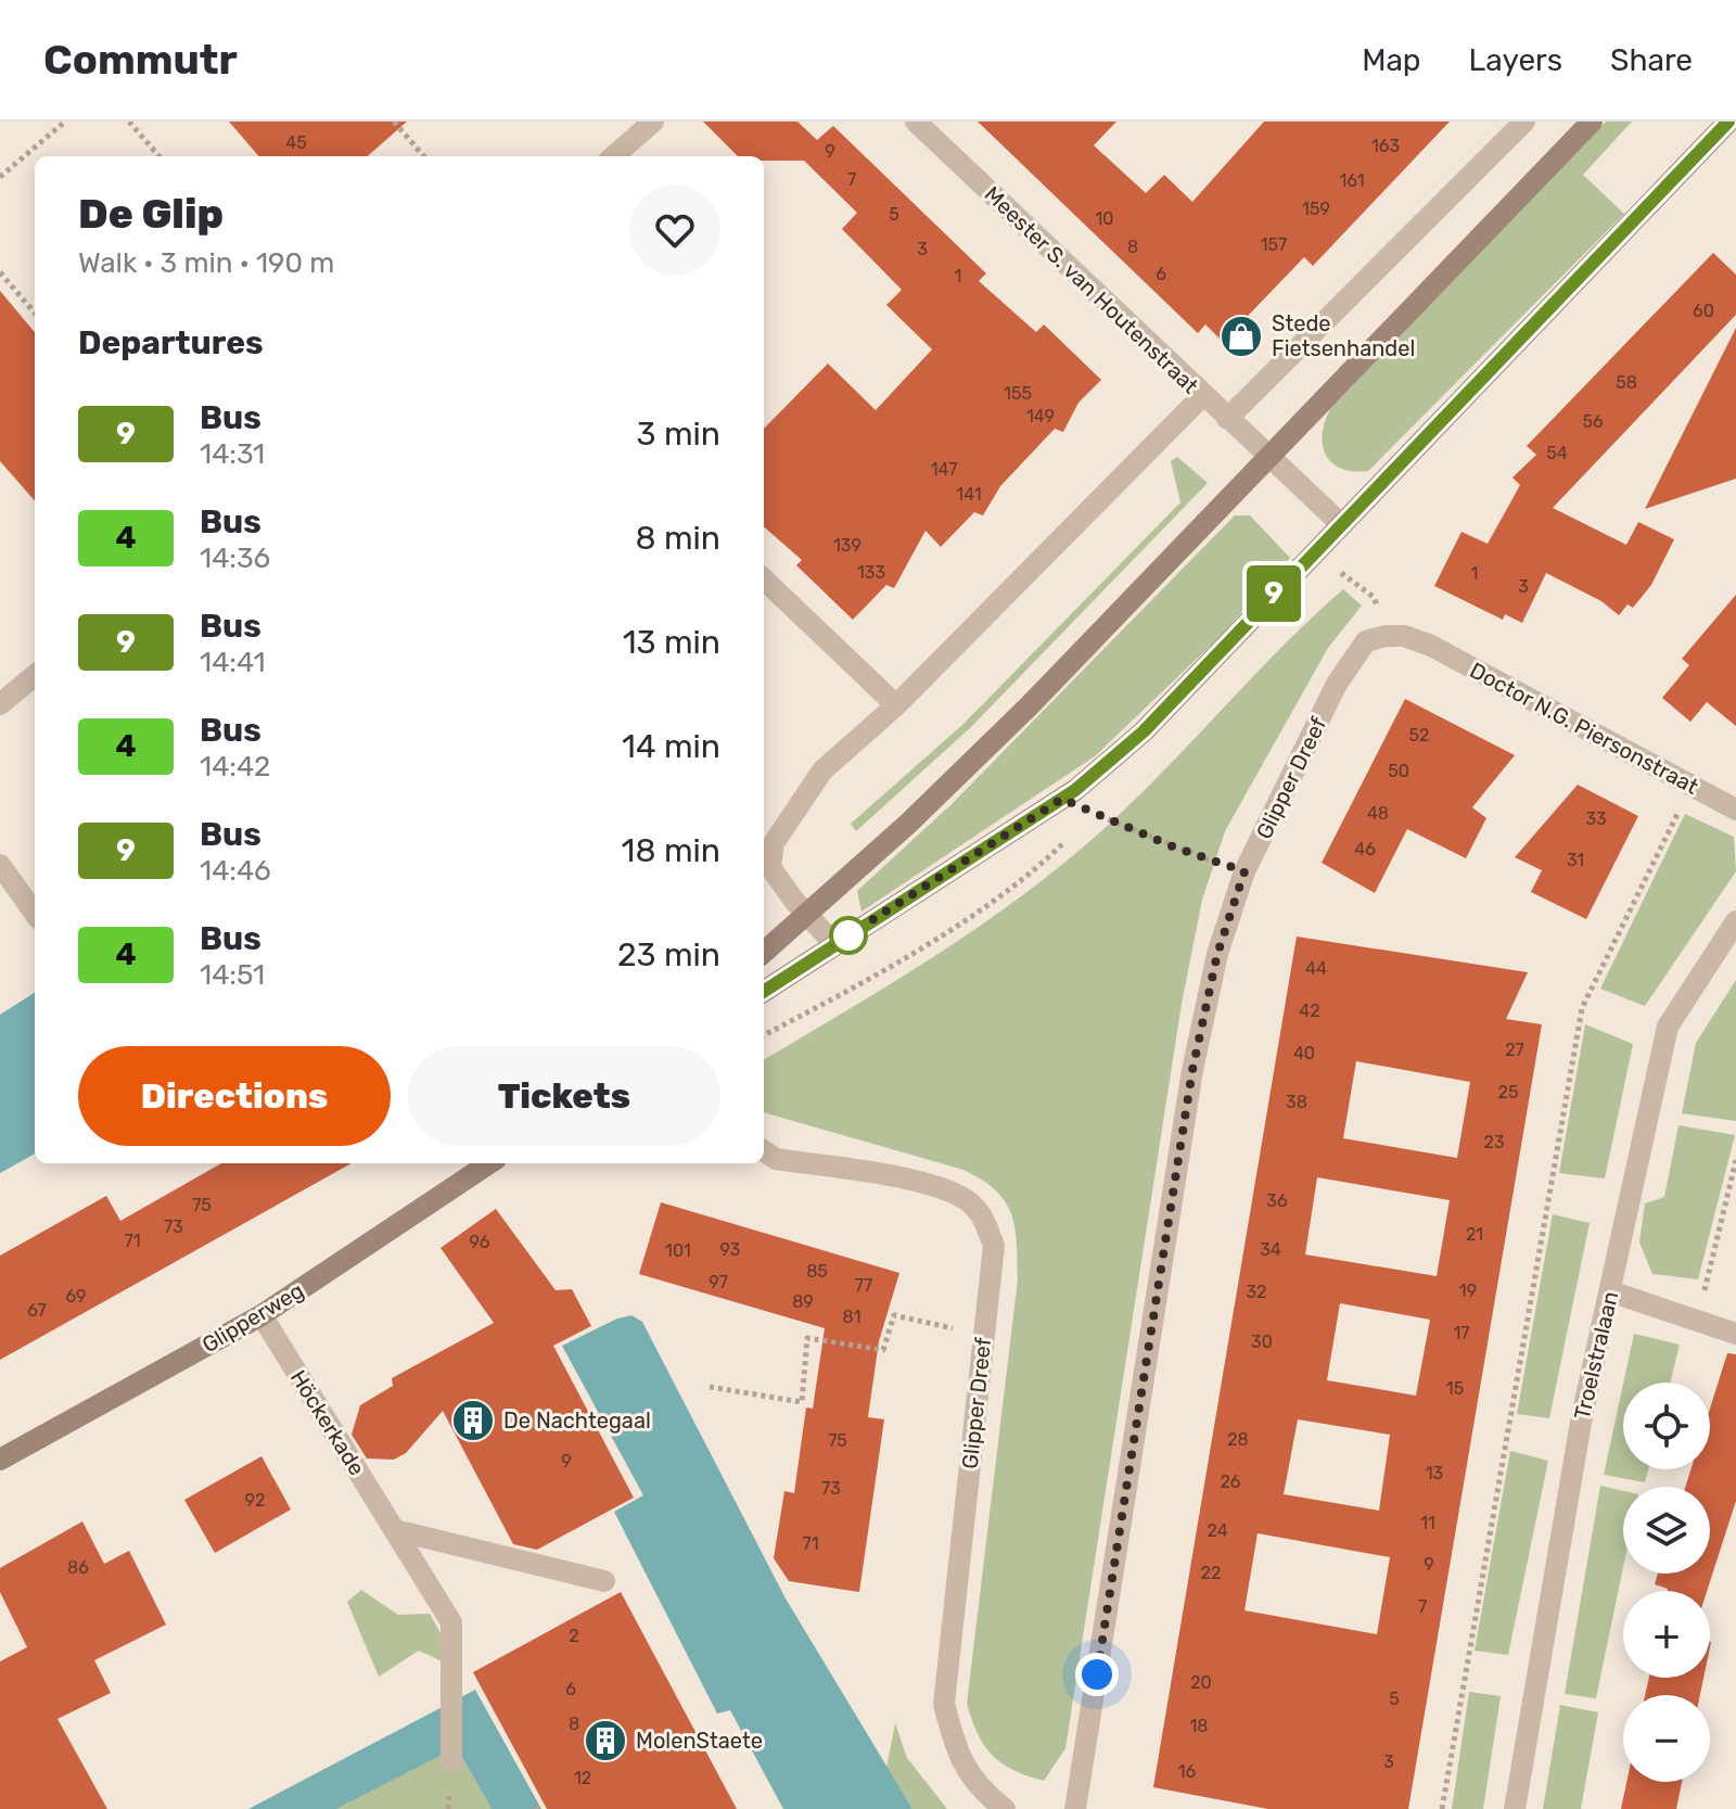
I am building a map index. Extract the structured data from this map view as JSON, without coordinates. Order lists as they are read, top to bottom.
{
  "streets": {
    "street": [
      "Meester S. van Houtenstraat",
      "Doctor N.G. Piersonstraat",
      "Glipper Dreef",
      "Glipperweg",
      "Troelstralaan",
      "Höckerkade"
    ]
  },
  "crossings": [
    ["Doctor N.G. Piersonstraat", "Glipper Dreef"],
    ["Glipperweg", "Höckerkade"]
  ],
  "places": {
    "shop": ["Stede Fietsenhandel"],
    "building": ["De Nachtegaal", "MolenStaete"]
  },
  "lines": ["bus line 9"],
  "house_numbers": [
    "45",
    "163",
    "9",
    "7",
    "161",
    "159",
    "5",
    "10",
    "157",
    "8",
    "3",
    "6",
    "1",
    "60",
    "58",
    "155",
    "149",
    "56",
    "54",
    "147",
    "141",
    "139",
    "133",
    "1",
    "3",
    "52",
    "50",
    "48",
    "33",
    "46",
    "31",
    "44",
    "42",
    "27",
    "40",
    "25",
    "38",
    "23",
    "36",
    "75",
    "73",
    "21",
    "71",
    "96",
    "93",
    "34",
    "101",
    "85",
    "97",
    "77",
    "19",
    "32",
    "69",
    "89",
    "67",
    "81",
    "17",
    "30",
    "15",
    "28",
    "75",
    "9",
    "13",
    "26",
    "73",
    "92",
    "11",
    "24",
    "71",
    "9",
    "86",
    "22",
    "7",
    "2",
    "20",
    "6",
    "5",
    "8",
    "18",
    "3",
    "16",
    "12"
  ],
  "page": {
    "header": "Commutr",
    "nav": ["Map", "Layers", "Share"],
    "on_map": "9",
    "heading": [
      ["De Glip", "Walk · 3 min · 190 m"],
      "Departures"
    ],
    "list": [
      {
        "mark": "9",
        "name": "Bus",
        "note": "14:31",
        "value": "3 min"
      },
      {
        "mark": "4",
        "name": "Bus",
        "note": "14:36",
        "value": "8 min"
      },
      {
        "mark": "9",
        "name": "Bus",
        "note": "14:41",
        "value": "13 min"
      },
      {
        "mark": "4",
        "name": "Bus",
        "note": "14:42",
        "value": "14 min"
      },
      {
        "mark": "9",
        "name": "Bus",
        "note": "14:46",
        "value": "18 min"
      },
      {
        "mark": "4",
        "name": "Bus",
        "note": "14:51",
        "value": "23 min"
      }
    ],
    "buttons": ["Directions", "Tickets"],
    "map_buttons": ["+", "−"]
  }
}
